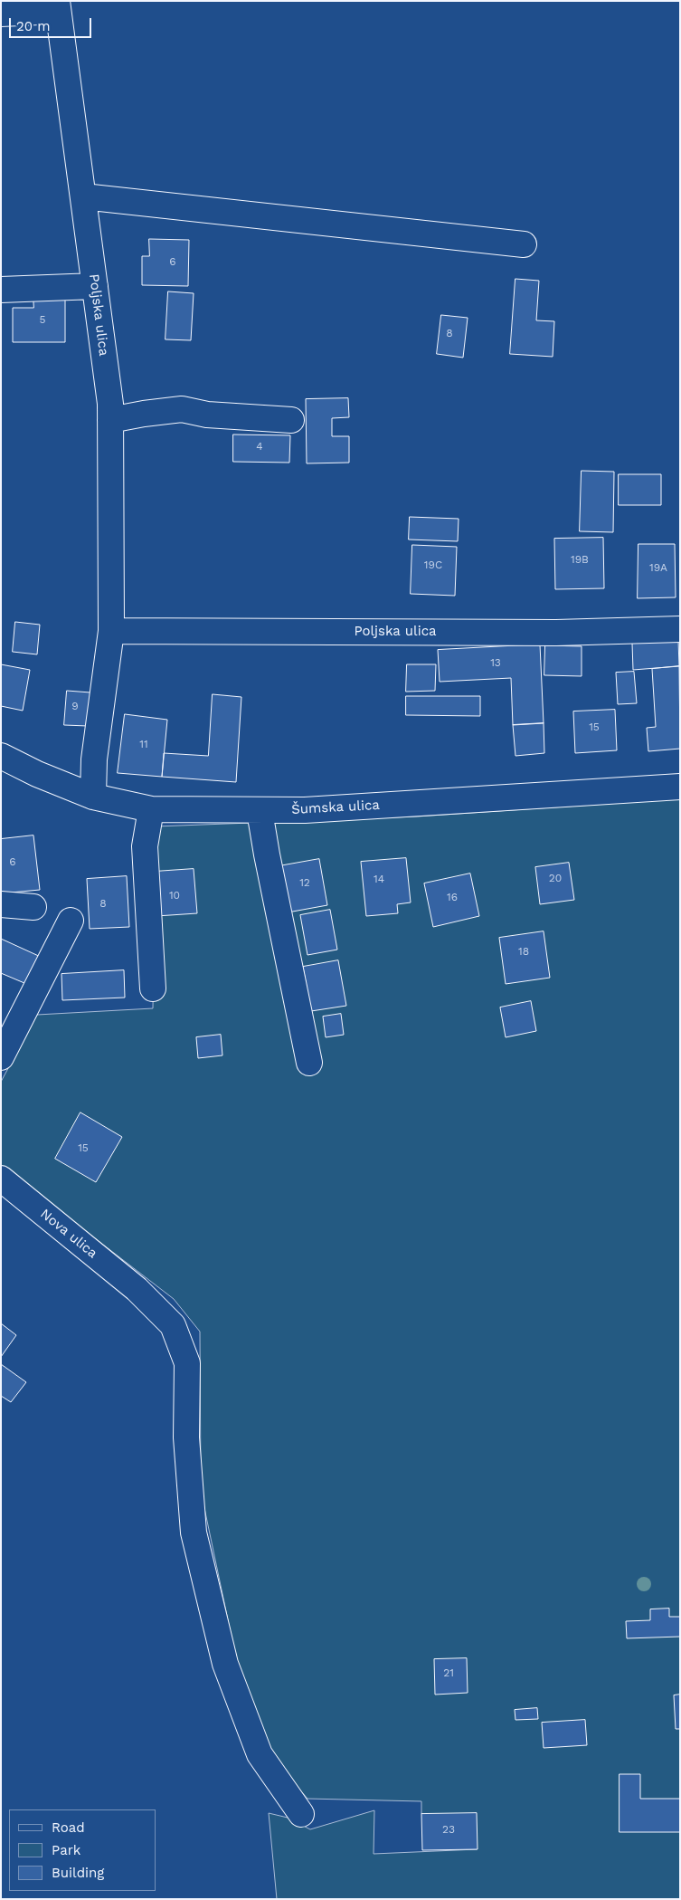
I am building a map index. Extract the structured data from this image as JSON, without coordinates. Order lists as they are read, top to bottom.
{
  "streets": {
    "street": ["Poljska ulica", "Šumska ulica", "Nova ulica"]
  },
  "crossings": [
    ["Poljska ulica", "Šumska ulica"]
  ],
  "house_numbers": [
    "6",
    "5",
    "8",
    "4",
    "19B",
    "19C",
    "19A",
    "13",
    "9",
    "15",
    "11",
    "6",
    "20",
    "14",
    "12",
    "10",
    "16",
    "8",
    "18",
    "15",
    "21",
    "23"
  ],
  "legend": ["Road", "Park", "Building"],
  "scale_bar": "20 m"
}
